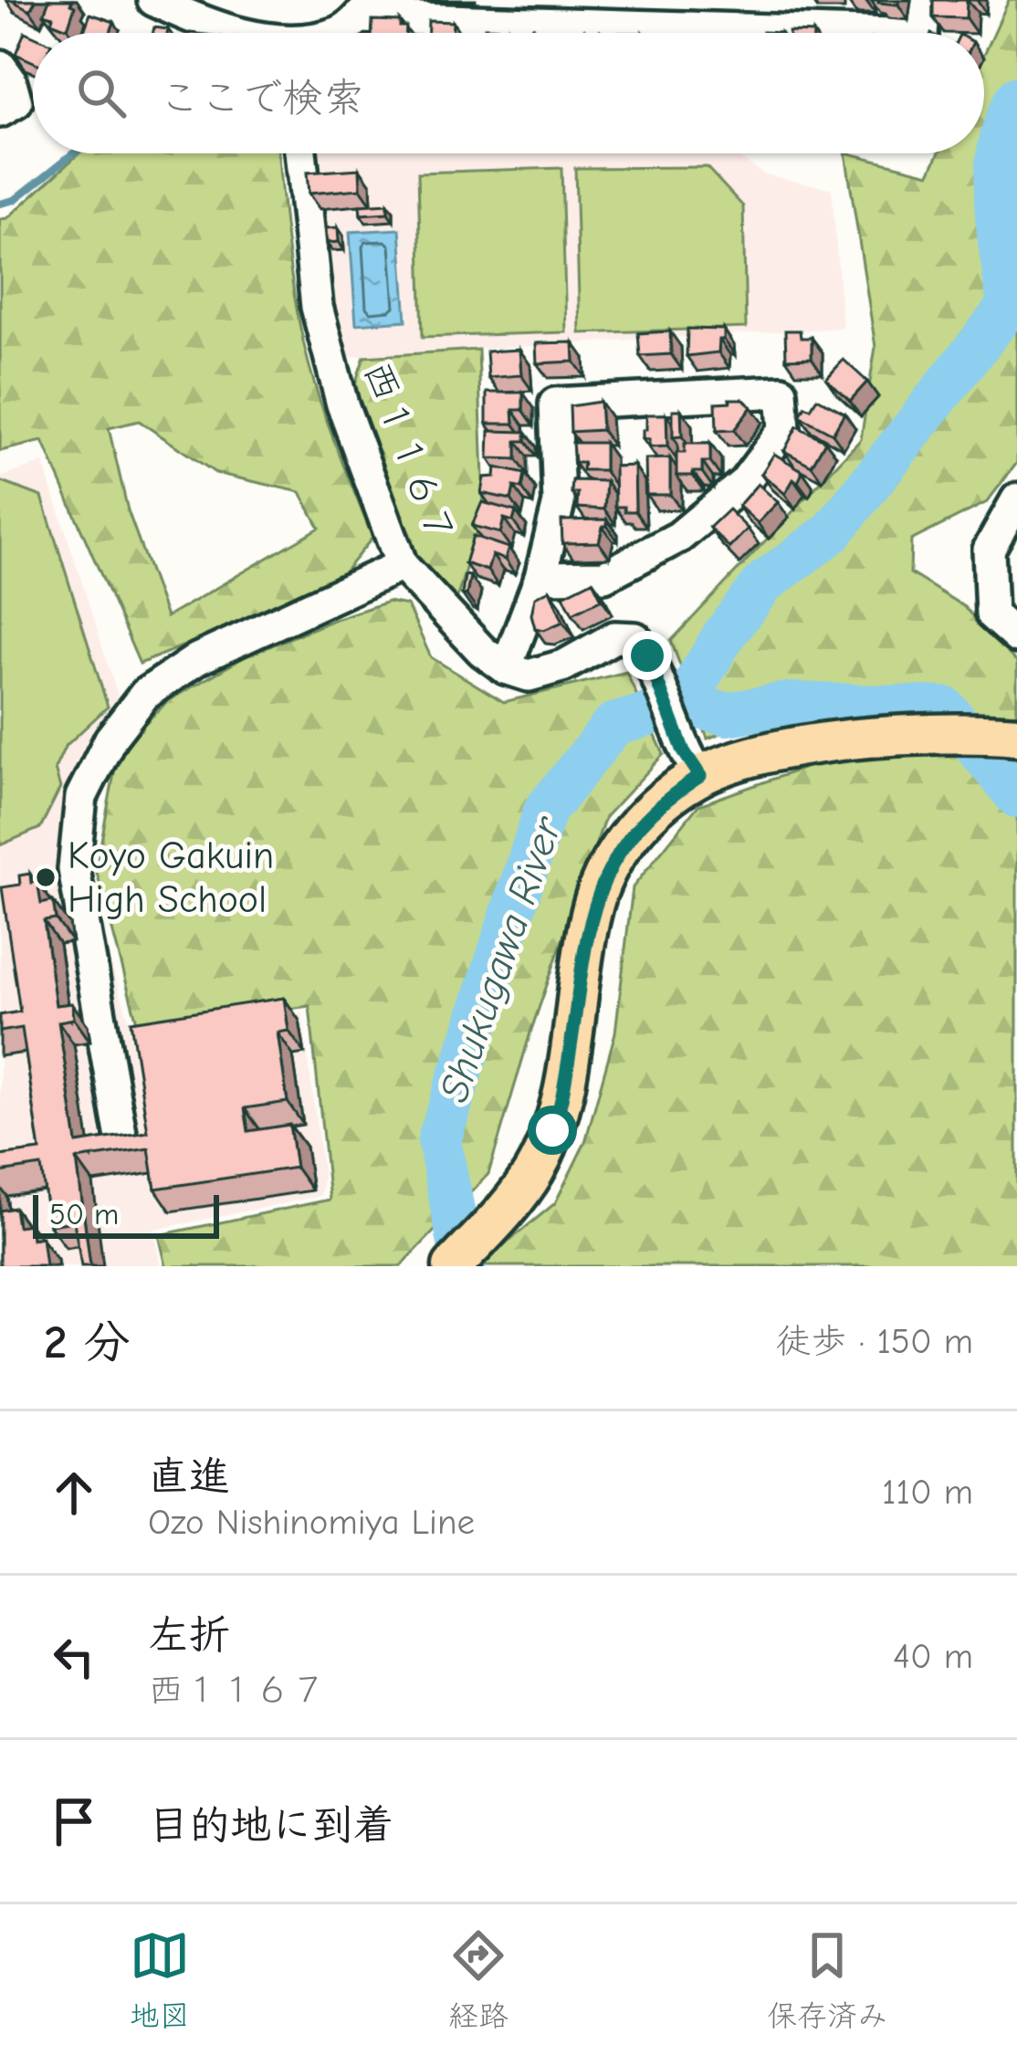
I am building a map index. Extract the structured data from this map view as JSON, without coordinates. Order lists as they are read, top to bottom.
{
  "streets": {
    "street": ["西１１６７"]
  },
  "water": ["Shukugawa River"],
  "places": ["Koyo Gakuin High School"],
  "scale_bar": "50 m",
  "page": {
    "search": "ここで検索",
    "scale": "50 m",
    "heading": ["2 分", "徒歩 · 150 m"],
    "list": [
      ["直進", "Ozo Nishinomiya Line", "110 m"],
      ["左折", "西１１６７", "40 m"],
      "目的地に到着"
    ],
    "nav": ["地図", "経路", "保存済み"]
  }
}
